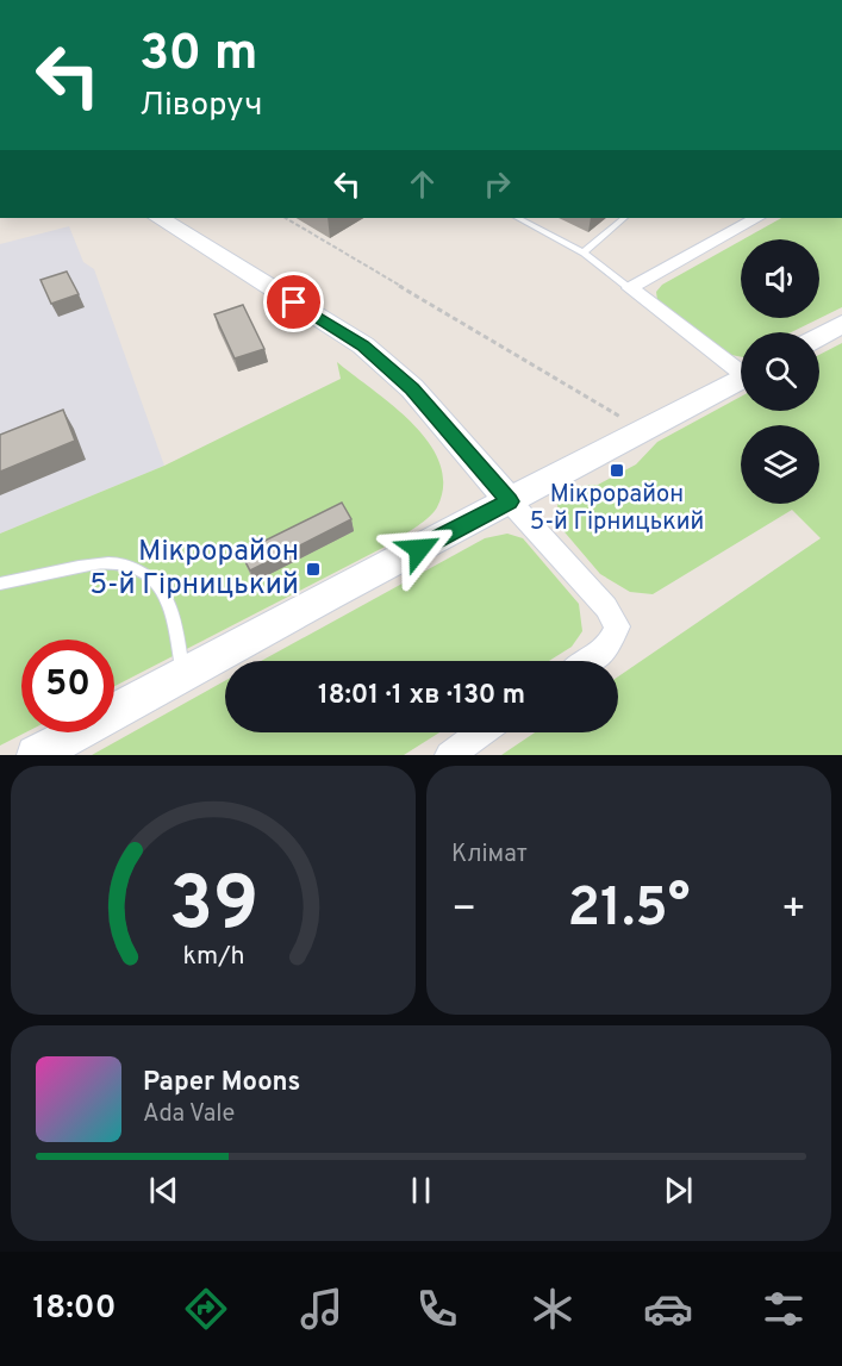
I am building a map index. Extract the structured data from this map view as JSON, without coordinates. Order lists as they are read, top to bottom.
{
  "places": {
    "transit": ["Мiкрорайон 5-й Гiрницький", "Мікрорайон 5-й Гірницький"]
  },
  "page": {
    "turn": ["30 m", "Ліворуч"],
    "limit": "50",
    "trip": "18:01 · 1 хв · 130 m",
    "tile": "Клімат",
    "heat": ["−", "21.5°", "+"],
    "song": ["Paper Moons", "Ada Vale"],
    "tabs": "18:00",
    "gauge": ["39", "km/h"]
  }
}
